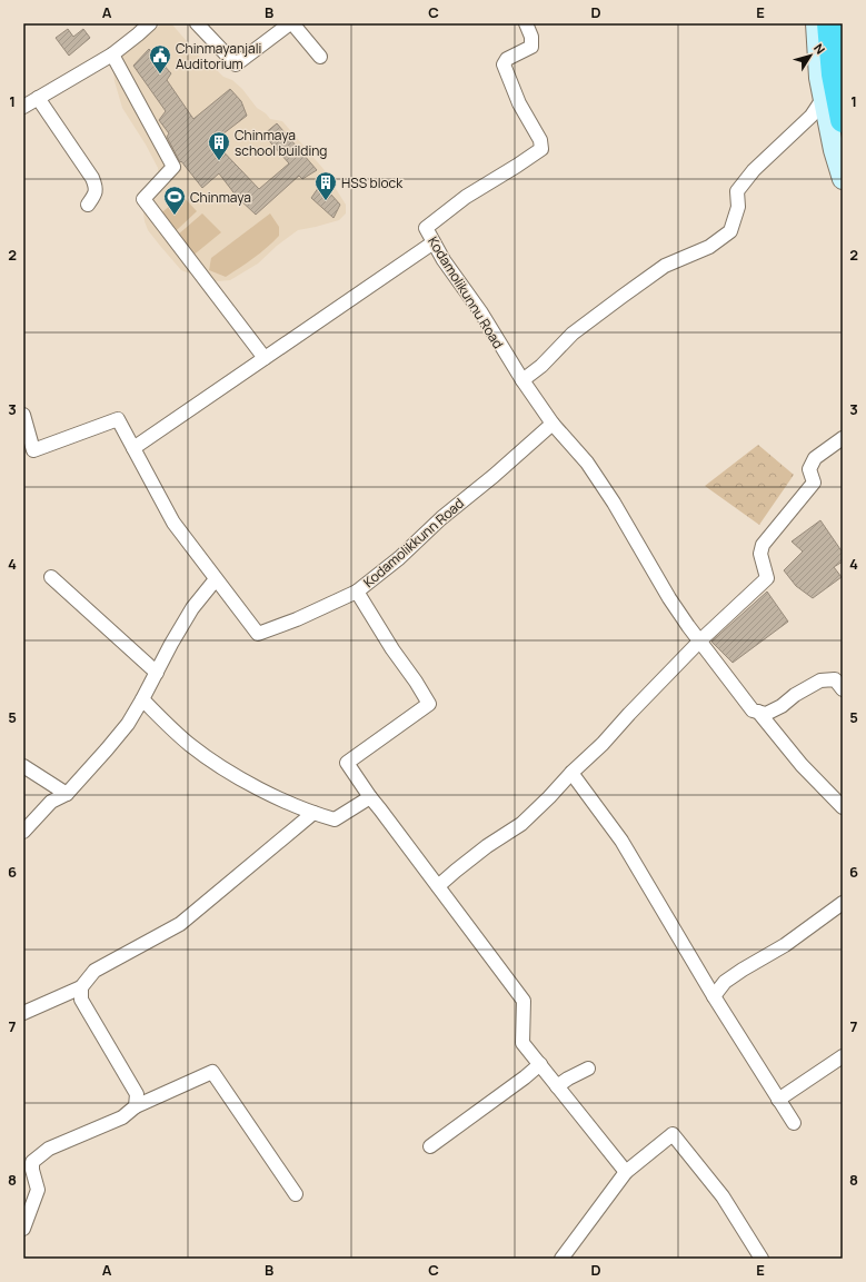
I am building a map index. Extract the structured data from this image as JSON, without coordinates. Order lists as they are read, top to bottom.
{
  "streets": {
    "street": ["Kodamolikunnu Road", "Kodamolikkunn Road"]
  },
  "places": {
    "public building": ["Chinmayanjali Auditorium"],
    "building": ["Chinmaya school building", "HSS block"],
    "sports": ["Chinmaya"]
  },
  "north": "top right",
  "grid": {
    "columns": [
      "A",
      "B",
      "C",
      "D",
      "E"
    ],
    "rows": [
      "1",
      "2",
      "3",
      "4",
      "5",
      "6",
      "7",
      "8"
    ]
  }
}
